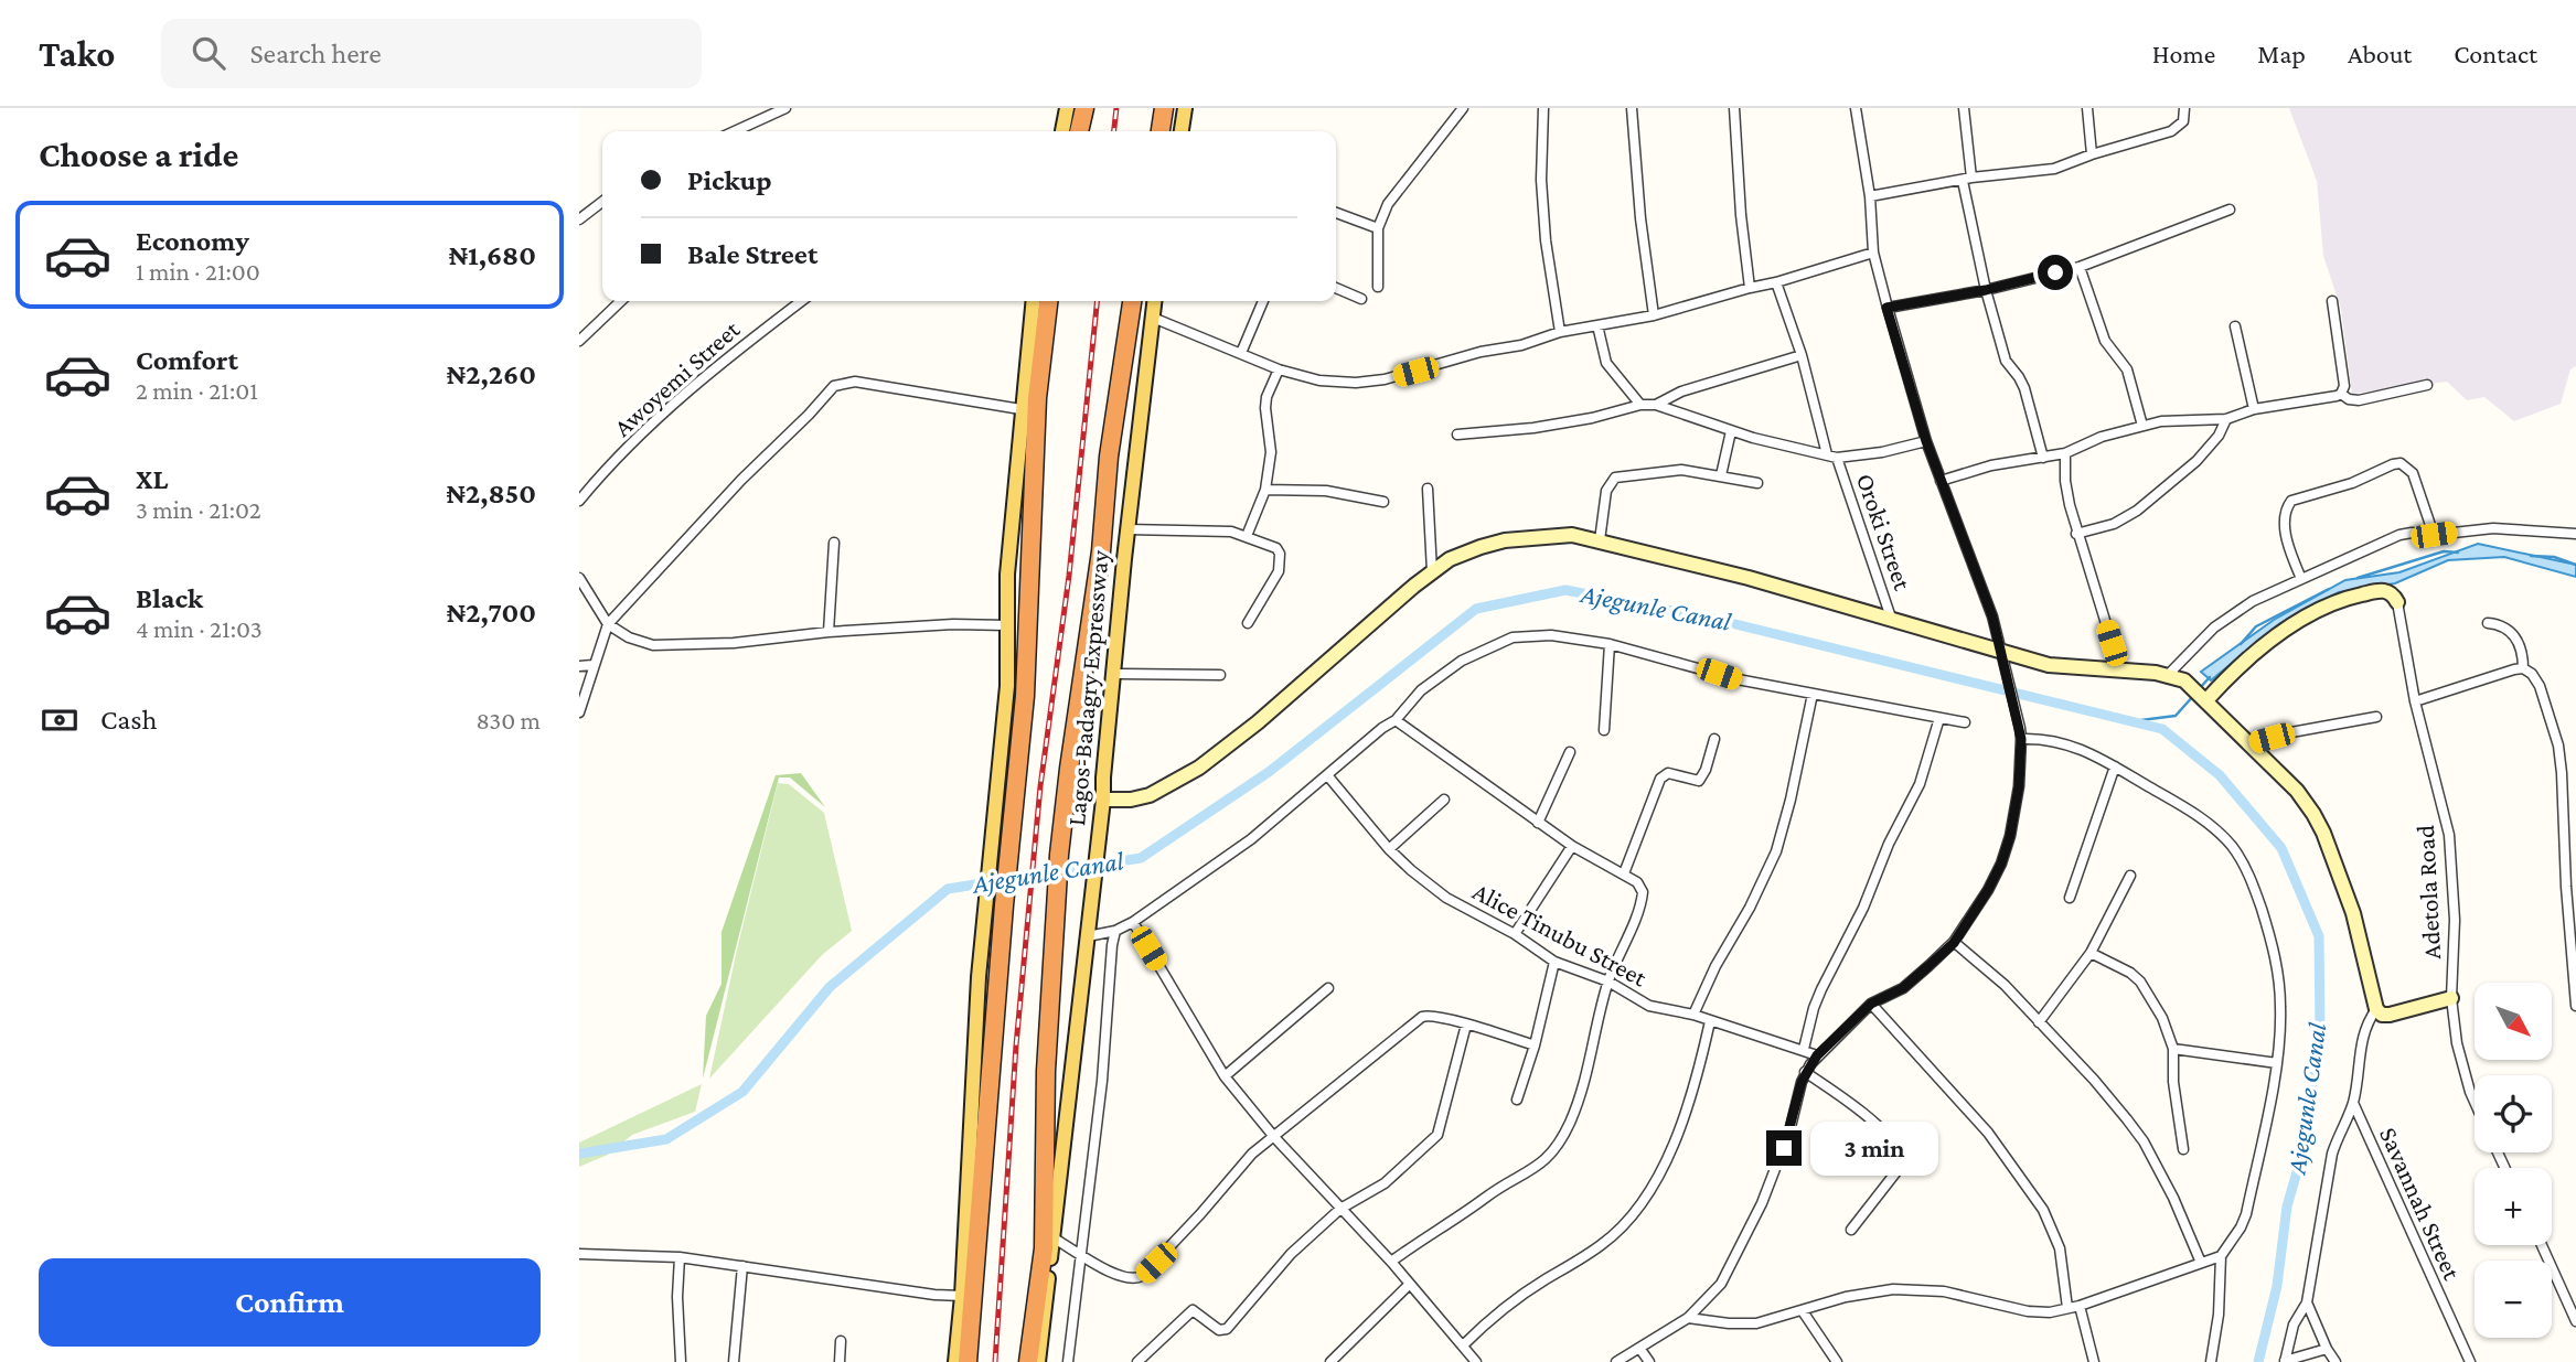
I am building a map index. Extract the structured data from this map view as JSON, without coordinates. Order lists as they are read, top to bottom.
{
  "streets": {
    "highway": ["Lagos-Badagry Expressway"],
    "street": [
      "Awoyemi Street",
      "Oroki Street",
      "Adetola Road",
      "Alice Tinubu Street",
      "Savannah Street"
    ]
  },
  "water": ["Ajegunle Canal"],
  "north": "bottom right",
  "page": {
    "header": "Tako",
    "search": "Search here",
    "nav": [
      "Home",
      "Map",
      "About",
      "Contact"
    ],
    "heading": "Choose a ride",
    "banner": ["Pickup", "Bale Street"],
    "list": [
      {
        "name": "Economy",
        "note": "1 min · 21:00",
        "value": "₦1,680"
      },
      {
        "name": "Comfort",
        "note": "2 min · 21:01",
        "value": "₦2,260"
      },
      {
        "name": "XL",
        "note": "3 min · 21:02",
        "value": "₦2,850"
      },
      {
        "name": "Black",
        "note": "4 min · 21:03",
        "value": "₦2,700"
      }
    ],
    "pay": ["Cash", "830 m"],
    "map_buttons": ["+", "−"],
    "bubble": "3 min",
    "buttons": "Confirm"
  }
}
